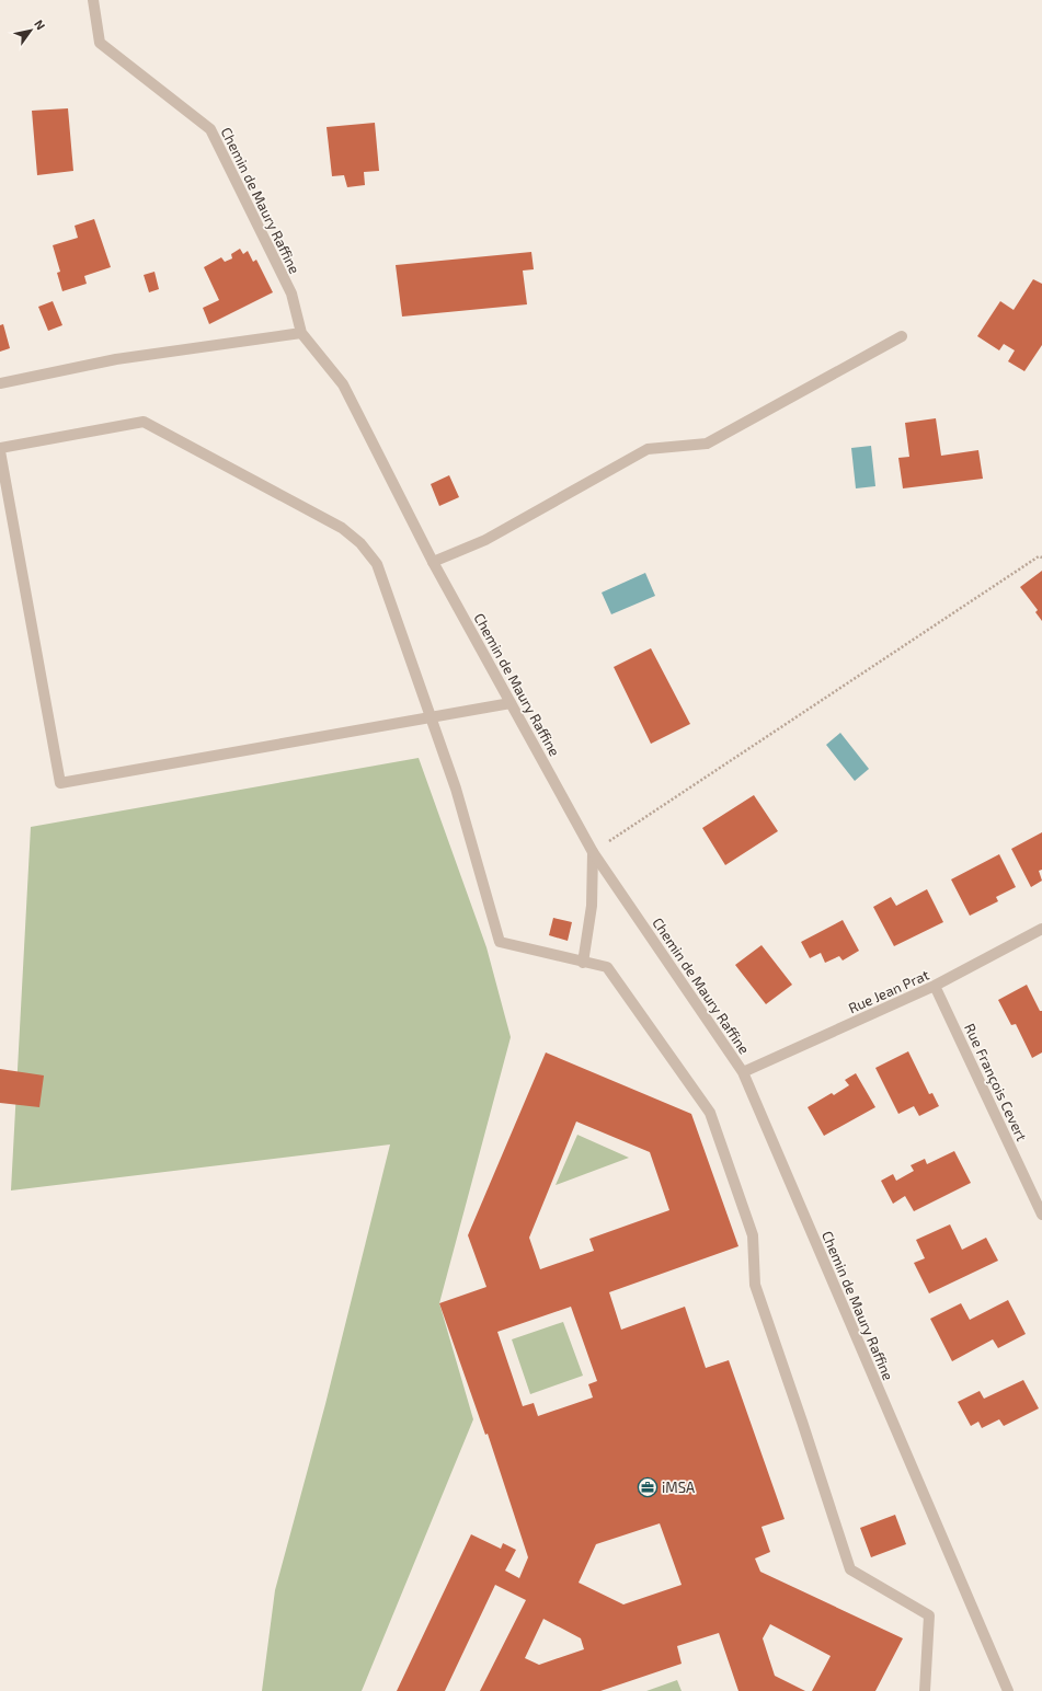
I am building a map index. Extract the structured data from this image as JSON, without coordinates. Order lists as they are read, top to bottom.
{
  "streets": {
    "street": ["Chemin de Maury Raffine", "Rue Jean Prat", "Rue François Cevert"]
  },
  "crossings": [
    ["Chemin de Maury Raffine", "Rue Jean Prat"],
    ["Rue Jean Prat", "Rue François Cevert"]
  ],
  "places": {
    "office": ["iMSA"]
  },
  "north": "top right"
}
